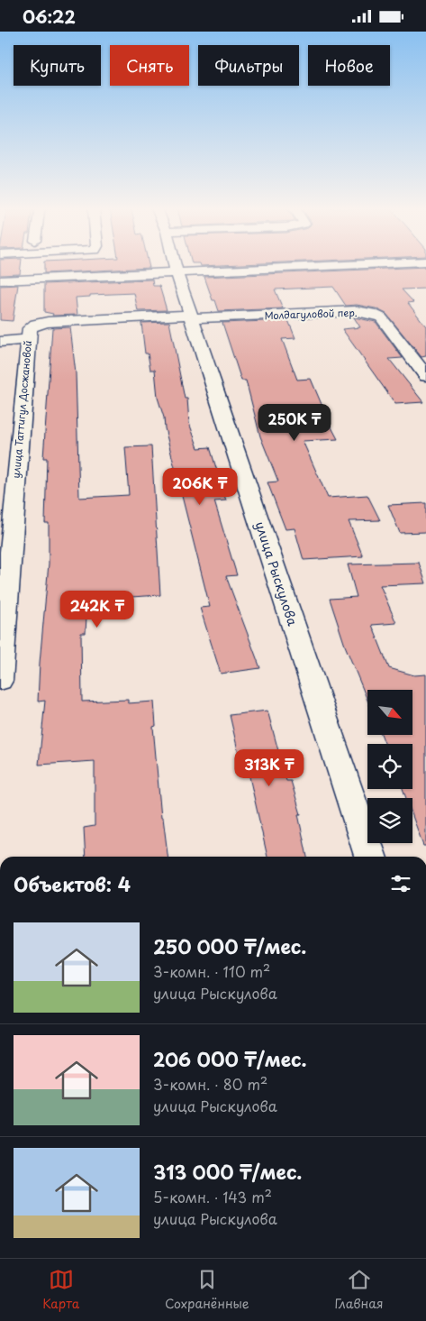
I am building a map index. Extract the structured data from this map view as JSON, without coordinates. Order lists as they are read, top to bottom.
{
  "streets": {
    "street": ["Молдагуловой пер.", "улица Таттигул Досжановой", "улица Рыскулова"]
  },
  "crossings": [
    ["Молдагуловой пер.", "улица Таттигул Досжановой"],
    ["Молдагуловой пер.", "улица Рыскулова"],
    ["улица Таттигул Досжановой", "улица Рыскулова"]
  ],
  "north": "bottom right",
  "page": {
    "status": "06:22",
    "chip": [
      "Купить",
      "Снять",
      "Фильтры",
      "Новое"
    ],
    "price": [
      "250K ₸",
      "206K ₸",
      "242K ₸",
      "313K ₸"
    ],
    "heading": "Объектов: 4",
    "list": [
      {
        "name": "250 000 ₸/мес.",
        "note": "3-комн. · 110 m² · улица Рыскулова"
      },
      {
        "name": "206 000 ₸/мес.",
        "note": "3-комн. · 80 m² · улица Рыскулова"
      },
      {
        "name": "313 000 ₸/мес.",
        "note": "5-комн. · 143 m² · улица Рыскулова"
      }
    ],
    "tabs": ["Карта", "Сохранённые", "Главная"]
  }
}
